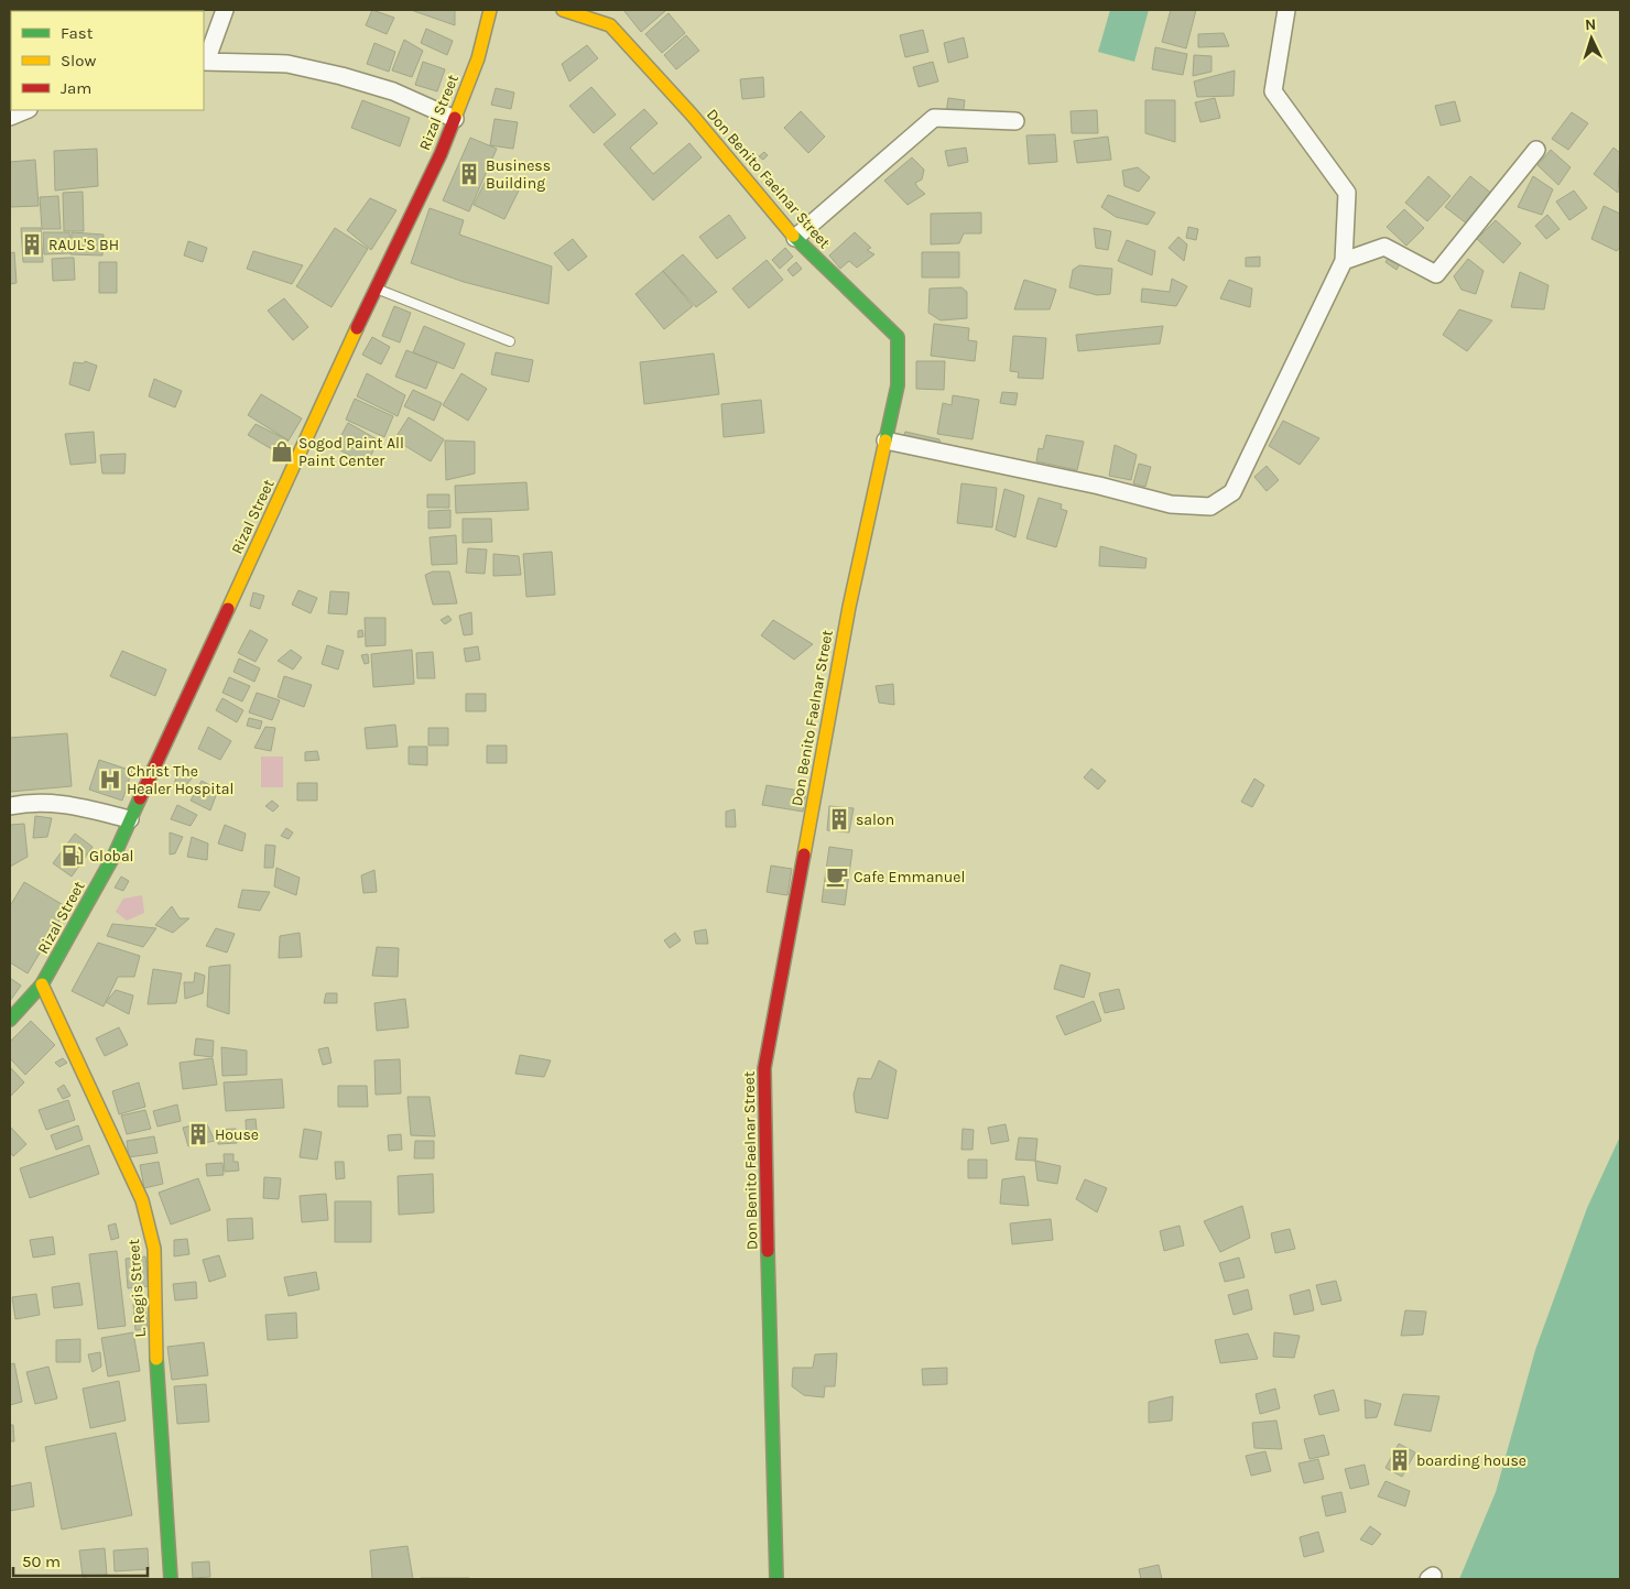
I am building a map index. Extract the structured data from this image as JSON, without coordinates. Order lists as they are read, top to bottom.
{
  "streets": {
    "street": ["Rizal Street", "Don Benito Faelnar Street", "L. Regis Street"]
  },
  "crossings": [
    ["Rizal Street", "L. Regis Street"]
  ],
  "places": {
    "building": [
      "Business Building",
      "RAUL'S BH",
      "salon",
      "House",
      "boarding house"
    ],
    "shop": ["Sogod Paint All Paint Center"],
    "hospital": ["Christ The Healer Hospital"],
    "fuel station": ["Global"],
    "cafe": ["Cafe Emmanuel"]
  },
  "legend": ["Fast", "Slow", "Jam"],
  "scale_bar": "50 m",
  "north": "top"
}
